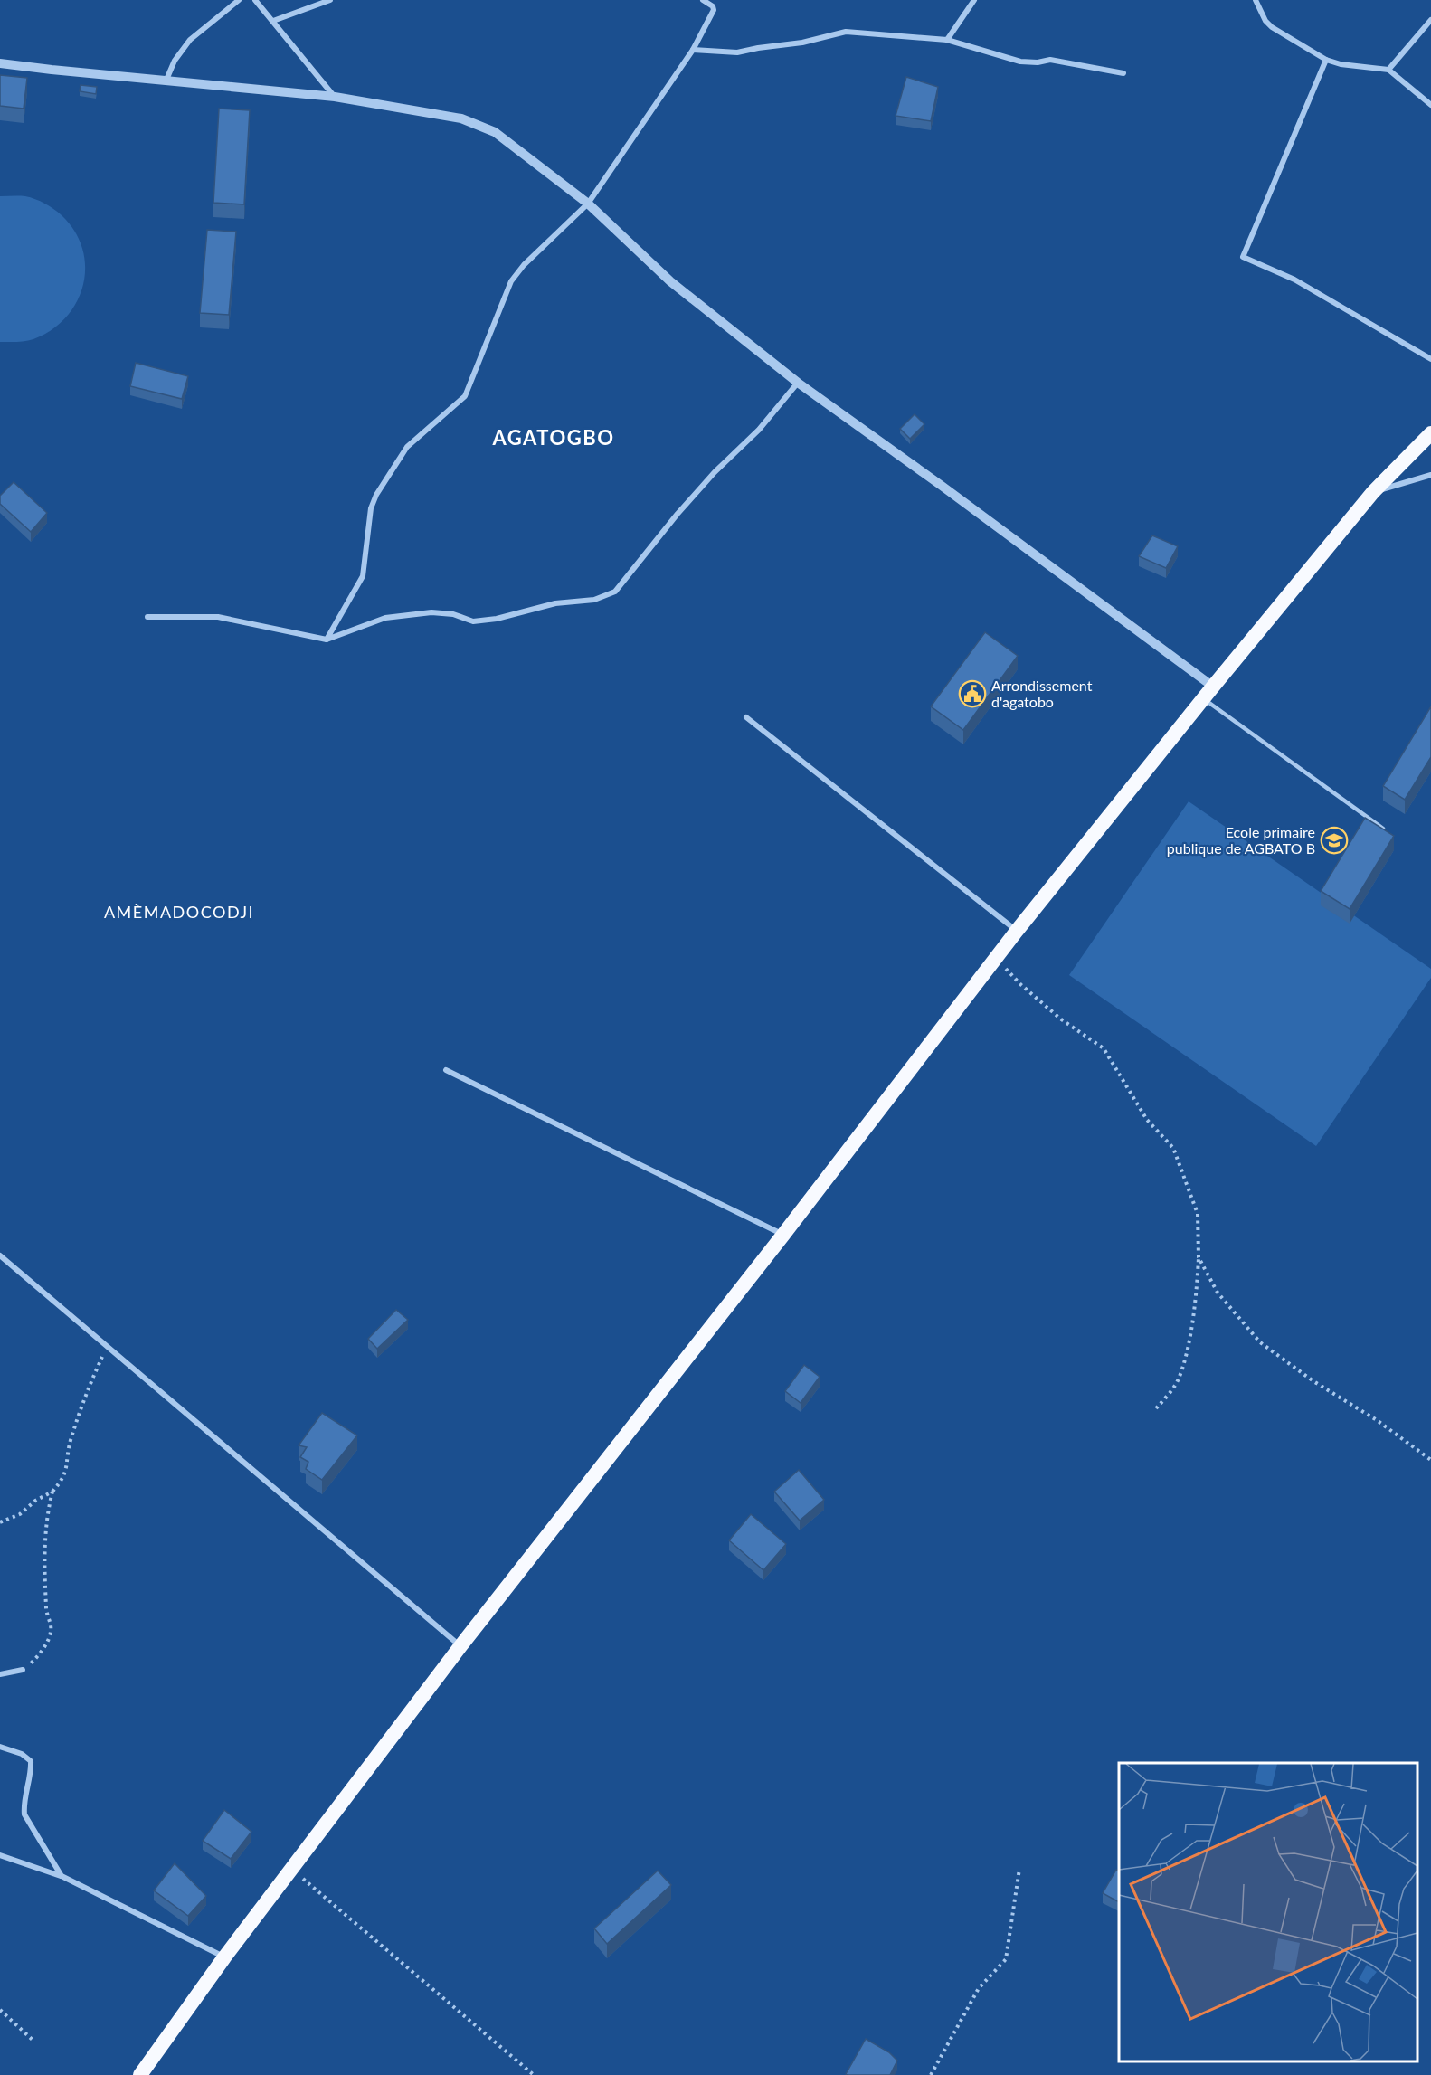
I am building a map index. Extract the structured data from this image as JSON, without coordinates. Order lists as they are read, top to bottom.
{
  "districts": ["AGATOGBO", "AMÈMADOCODJI"],
  "places": {
    "public building": ["Arrondissement d'agatobo"],
    "school or university": ["Ecole primaire publique de AGBATO B"]
  }
}
